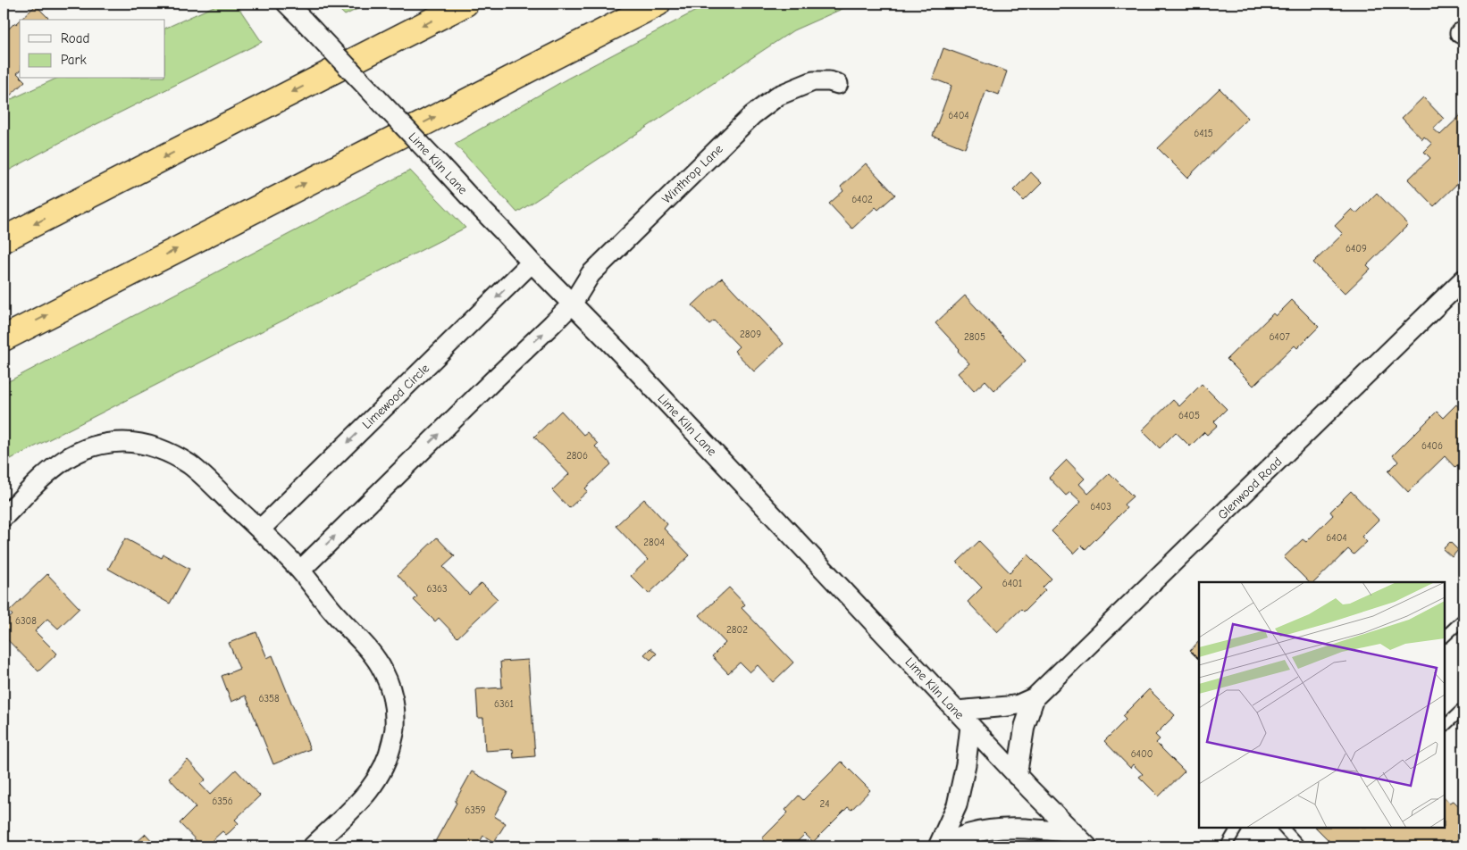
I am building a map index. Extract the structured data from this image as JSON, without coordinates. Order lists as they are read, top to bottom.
{
  "streets": {
    "street": [
      "Lime Kiln Lane",
      "Winthrop Lane",
      "Limewood Circle",
      "Glenwood Road"
    ]
  },
  "crossings": [
    ["Lime Kiln Lane", "Winthrop Lane"],
    ["Lime Kiln Lane", "Limewood Circle"],
    ["Lime Kiln Lane", "Glenwood Road"]
  ],
  "house_numbers": [
    "6404",
    "6415",
    "6402",
    "6409",
    "2809",
    "2805",
    "6407",
    "6405",
    "6406",
    "2806",
    "6403",
    "6404",
    "2804",
    "6401",
    "6363",
    "6308",
    "2802",
    "6358",
    "6361",
    "6400",
    "6356",
    "24",
    "6359"
  ],
  "legend": ["Road", "Park"]
}
